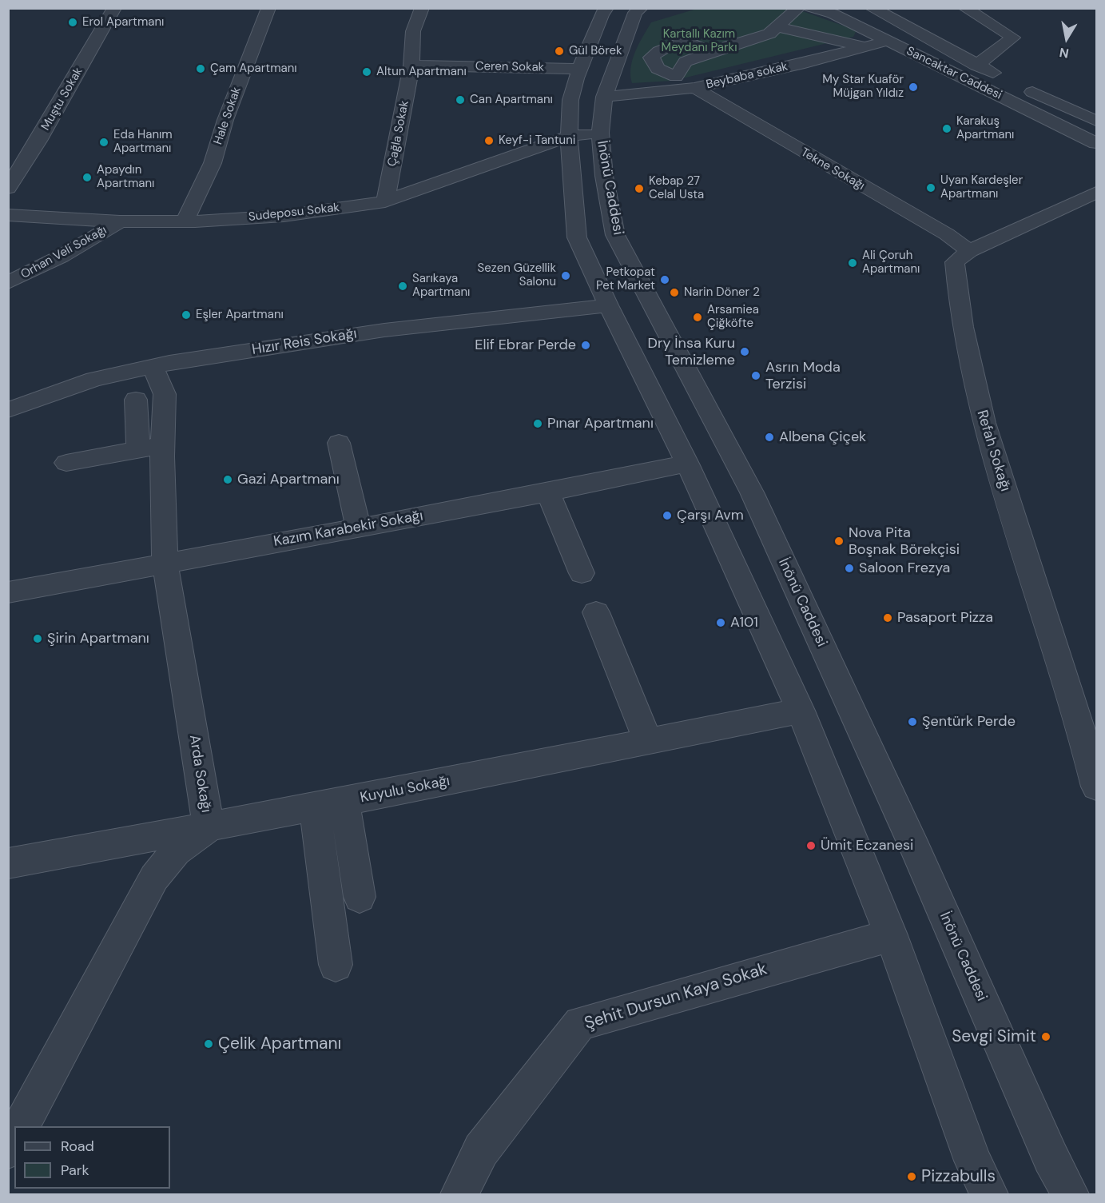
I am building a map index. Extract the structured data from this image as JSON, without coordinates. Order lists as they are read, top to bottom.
{
  "streets": {
    "street": [
      "Ceren Sokak",
      "Sancaktar Caddesi",
      "Beybaba sokak",
      "Muştu Sokak",
      "Hale Sokak",
      "Çağla Sokak",
      "Tekne Sokağı",
      "İnönü Caddesi",
      "Sudeposu Sokak",
      "Orhan Veli Sokağı",
      "Hızır Reis Sokağı",
      "Refah Sokağı",
      "Kazım Karabekir Sokağı",
      "Arda Sokağı",
      "Kuyulu Sokağı",
      "Şehit Dursun Kaya Sokak"
    ]
  },
  "crossings": [
    ["Ceren Sokak", "Çağla Sokak"],
    ["Sancaktar Caddesi", "Beybaba sokak"],
    ["Beybaba sokak", "Tekne Sokağı"],
    ["Beybaba sokak", "İnönü Caddesi"],
    ["Hale Sokak", "Sudeposu Sokak"],
    ["Çağla Sokak", "Sudeposu Sokak"],
    ["Tekne Sokağı", "Refah Sokağı"],
    ["İnönü Caddesi", "Sudeposu Sokak"],
    ["Sudeposu Sokak", "Orhan Veli Sokağı"],
    ["Hızır Reis Sokağı", "Arda Sokağı"],
    ["Kazım Karabekir Sokağı", "Arda Sokağı"],
    ["Arda Sokağı", "Kuyulu Sokağı"]
  ],
  "parks": ["Kartallı Kazım Meydanı Parkı"],
  "places": [
    "Erol Apartmanı",
    "Gül Börek",
    "Çam Apartmanı",
    "Altun Apartmanı",
    "My Star Kuaför Müjgan Yıldız",
    "Can Apartmanı",
    "Karakuş Apartmanı",
    "Keyf-i Tantuni",
    "Eda Hanım Apartmanı",
    "Apaydın Apartmanı",
    "Uyan Kardeşler Apartmanı",
    "Kebap 27 Celal Usta",
    "Ali Çoruh Apartmanı",
    "Sezen Güzellik Salonu",
    "Petkopat Pet Market",
    "Sarıkaya Apartmanı",
    "Narin Döner 2",
    "Eşler Apartmanı",
    "Arsamiea Çiğköfte",
    "Elif Ebrar Perde",
    "Dry İnsa Kuru Temizleme",
    "Asrın Moda Terzisi",
    "Pınar Apartmanı",
    "Albena Çiçek",
    "Gazi Apartmanı",
    "Çarşı Avm",
    "Nova Pita Boşnak Börekçisi",
    "Saloon Frezya",
    "Pasaport Pizza",
    "A101",
    "Şirin Apartmanı",
    "Şentürk Perde",
    "Ümit Eczanesi",
    "Sevgi Simit",
    "Çelik Apartmanı",
    "Pizzabulls"
  ],
  "legend": ["Road", "Park"],
  "north": "bottom"
}
